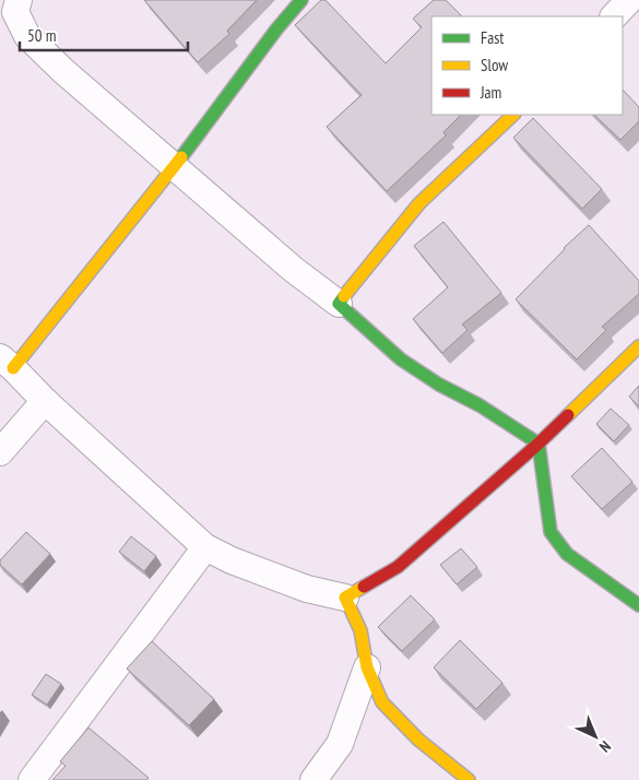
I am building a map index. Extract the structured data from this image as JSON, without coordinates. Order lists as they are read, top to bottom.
{
  "legend": ["Fast", "Slow", "Jam"],
  "scale_bar": "50 m",
  "north": "bottom right"
}
